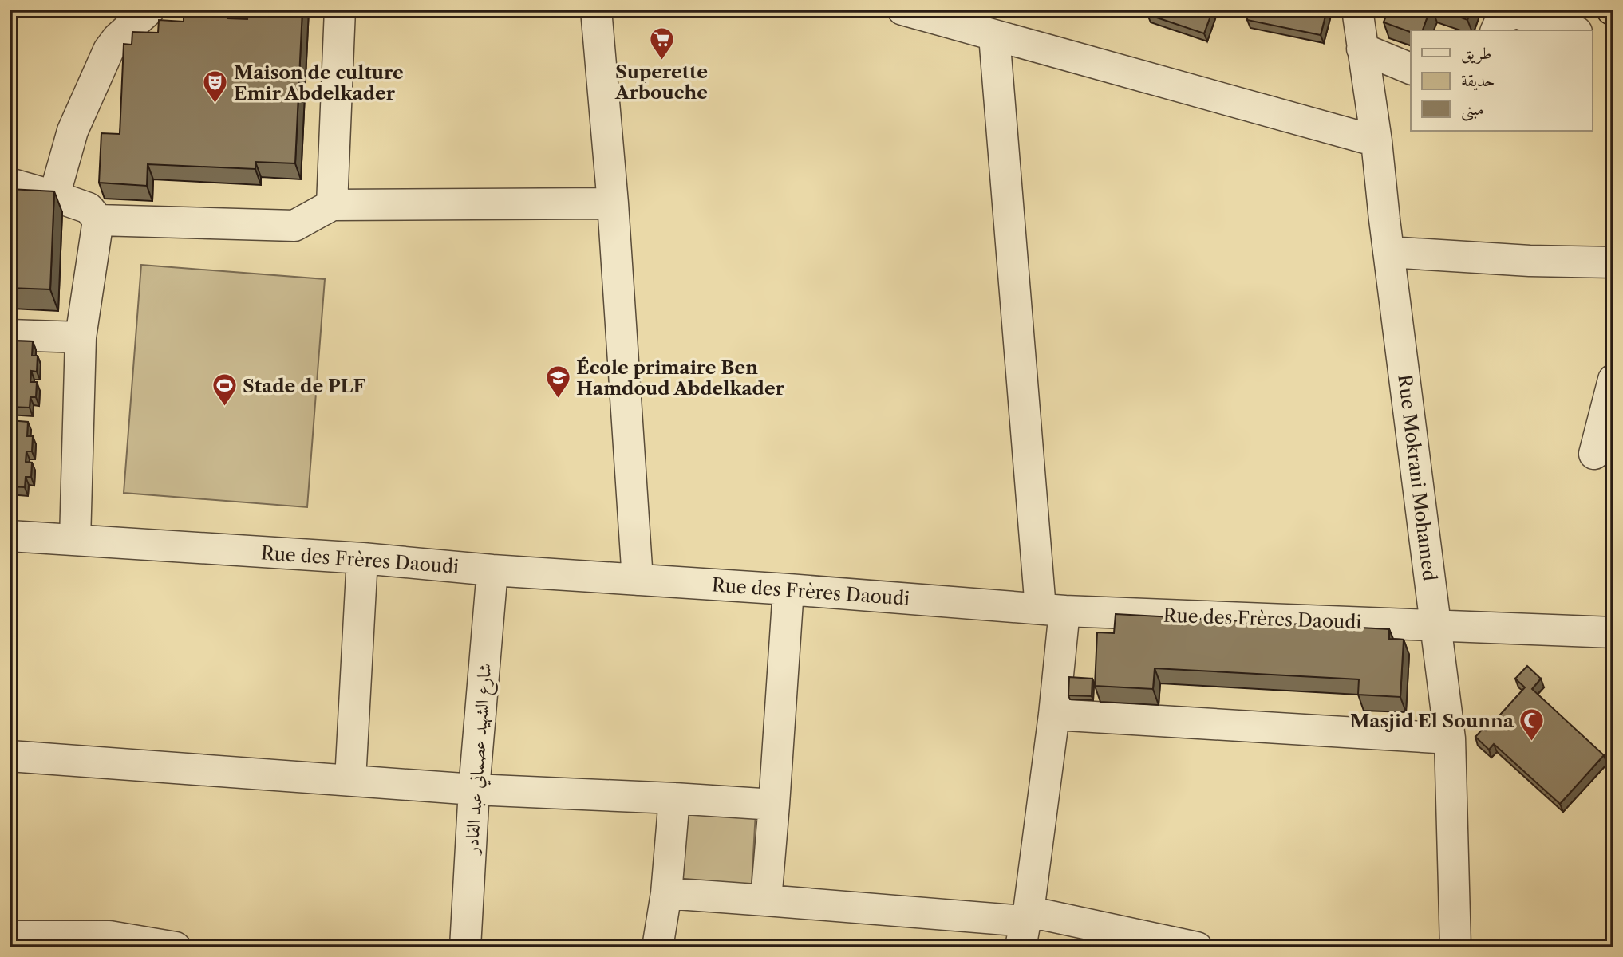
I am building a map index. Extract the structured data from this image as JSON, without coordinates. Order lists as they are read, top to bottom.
{
  "streets": {
    "street": ["Rue Mokrani Mohamed", "Rue des Frères Daoudi", "شارع الشهيد عصماني عبد القادر"]
  },
  "crossings": [
    ["Rue Mokrani Mohamed", "Rue des Frères Daoudi"],
    ["Rue des Frères Daoudi", "شارع الشهيد عصماني عبد القادر"]
  ],
  "places": {
    "supermarket": ["Superette Arbouche"],
    "theatre": ["Maison de culture Emir Abdelkader"],
    "school or university": ["École primaire Ben Hamdoud Abdelkader"],
    "sports": ["Stade de PLF"],
    "mosque": ["Masjid El Sounna"]
  },
  "legend": ["طريق", "حديقة", "مبنى"]
}
